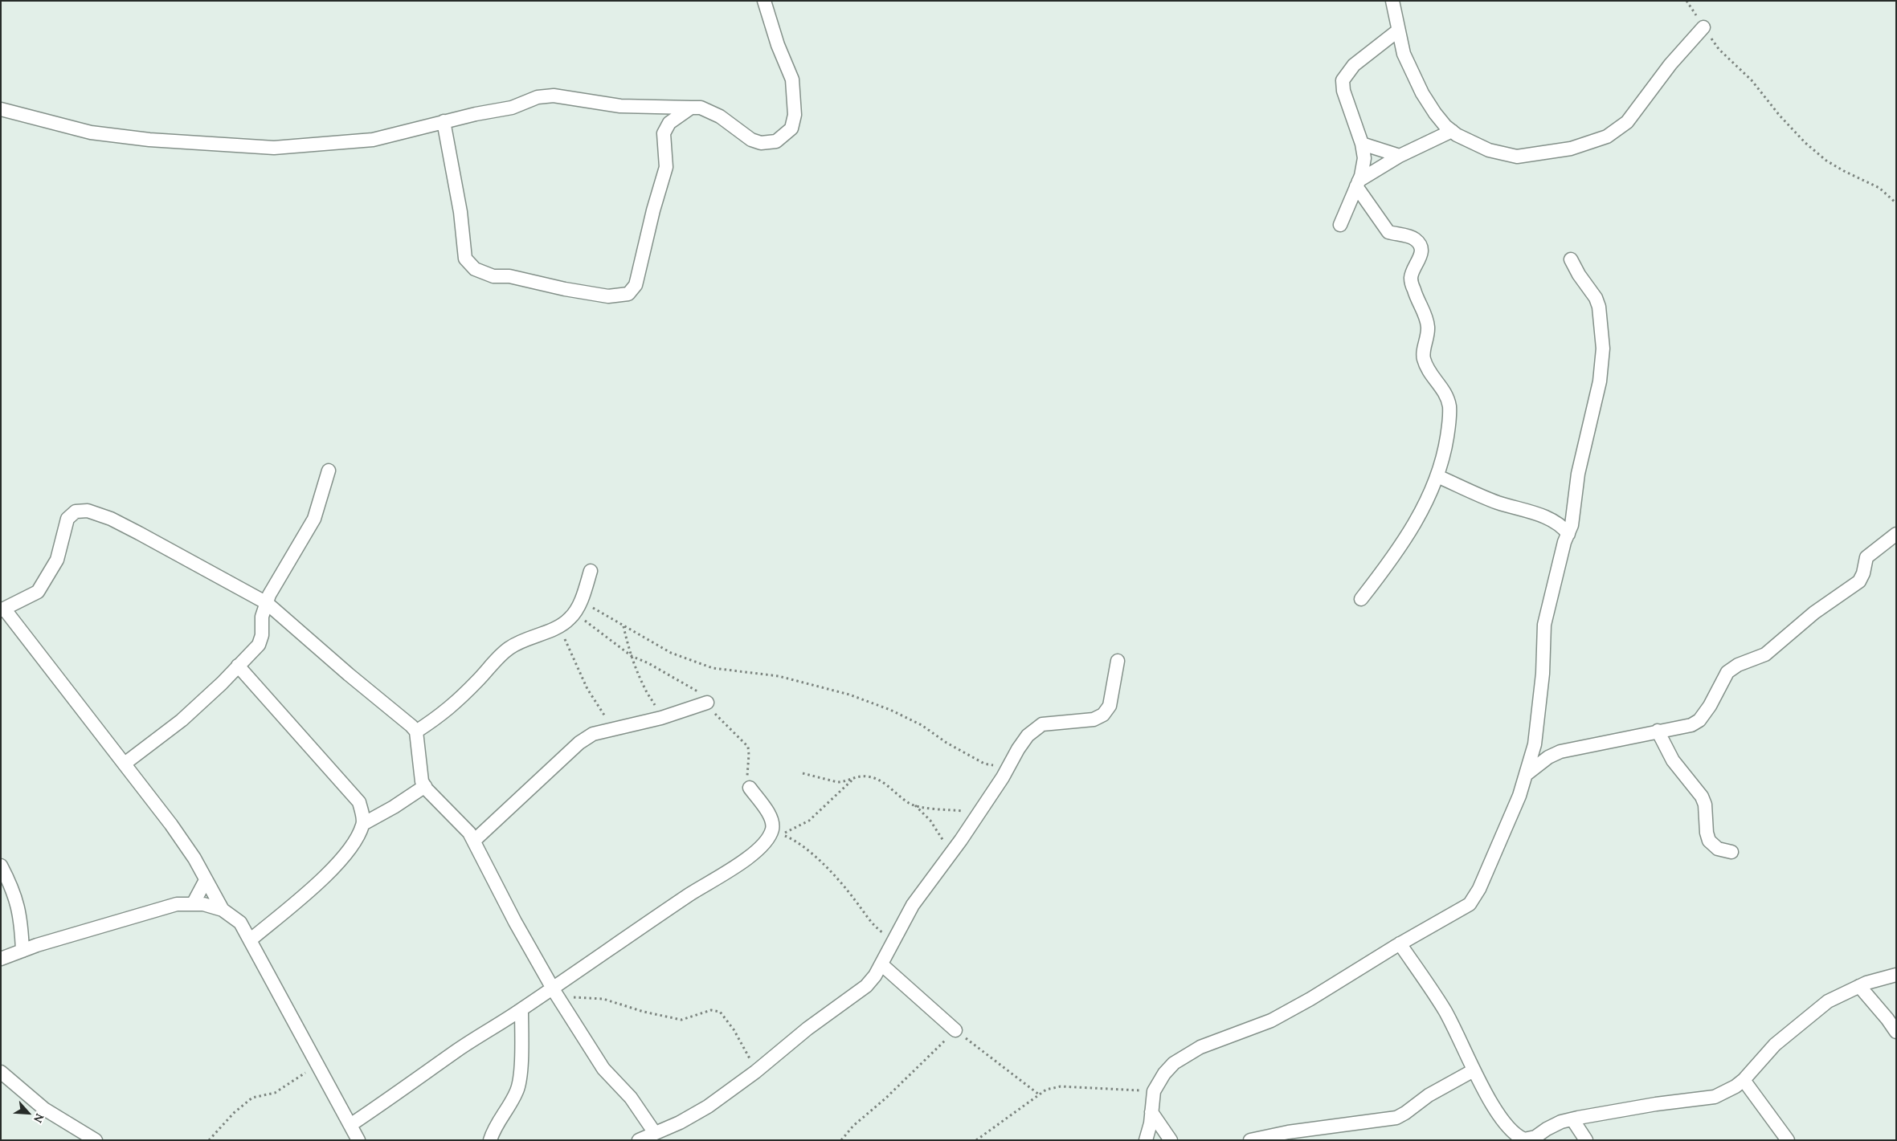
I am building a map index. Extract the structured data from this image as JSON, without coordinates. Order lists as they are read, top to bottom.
{
  "north": "bottom right"
}
